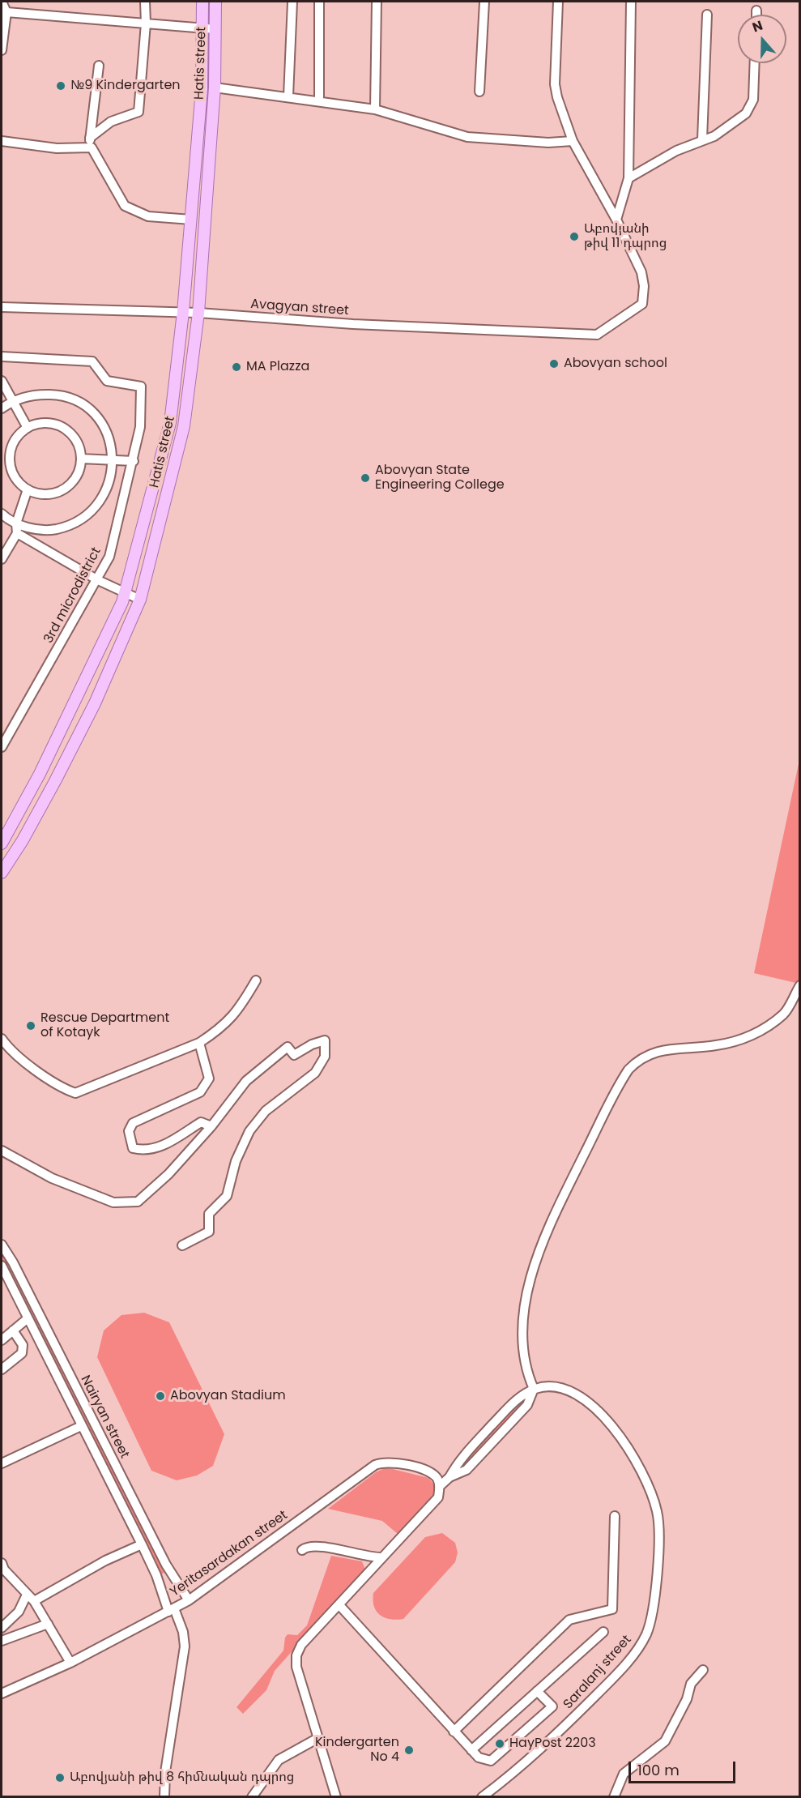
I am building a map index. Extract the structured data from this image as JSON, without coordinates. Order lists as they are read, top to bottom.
{
  "streets": {
    "main road": ["Hatis street"],
    "street": [
      "Avagyan street",
      "3rd microdistrict",
      "Nairyan street",
      "Yeritasardakan street",
      "Saralanj street"
    ]
  },
  "crossings": [
    ["Hatis street", "Avagyan street"],
    ["Nairyan street", "Yeritasardakan street"]
  ],
  "places": [
    "№9 Kindergarten",
    "Աբովյանի թիվ 11 դպրոց",
    "Abovyan school",
    "MA Plazza",
    "Abovyan State Engineering College",
    "Rescue Department of Kotayk",
    "Abovyan Stadium",
    "HayPost 2203",
    "Kindergarten No 4",
    "Աբովյանի թիվ 8 հիմնական դպրոց"
  ],
  "scale_bar": "100 m",
  "north": "top"
}
